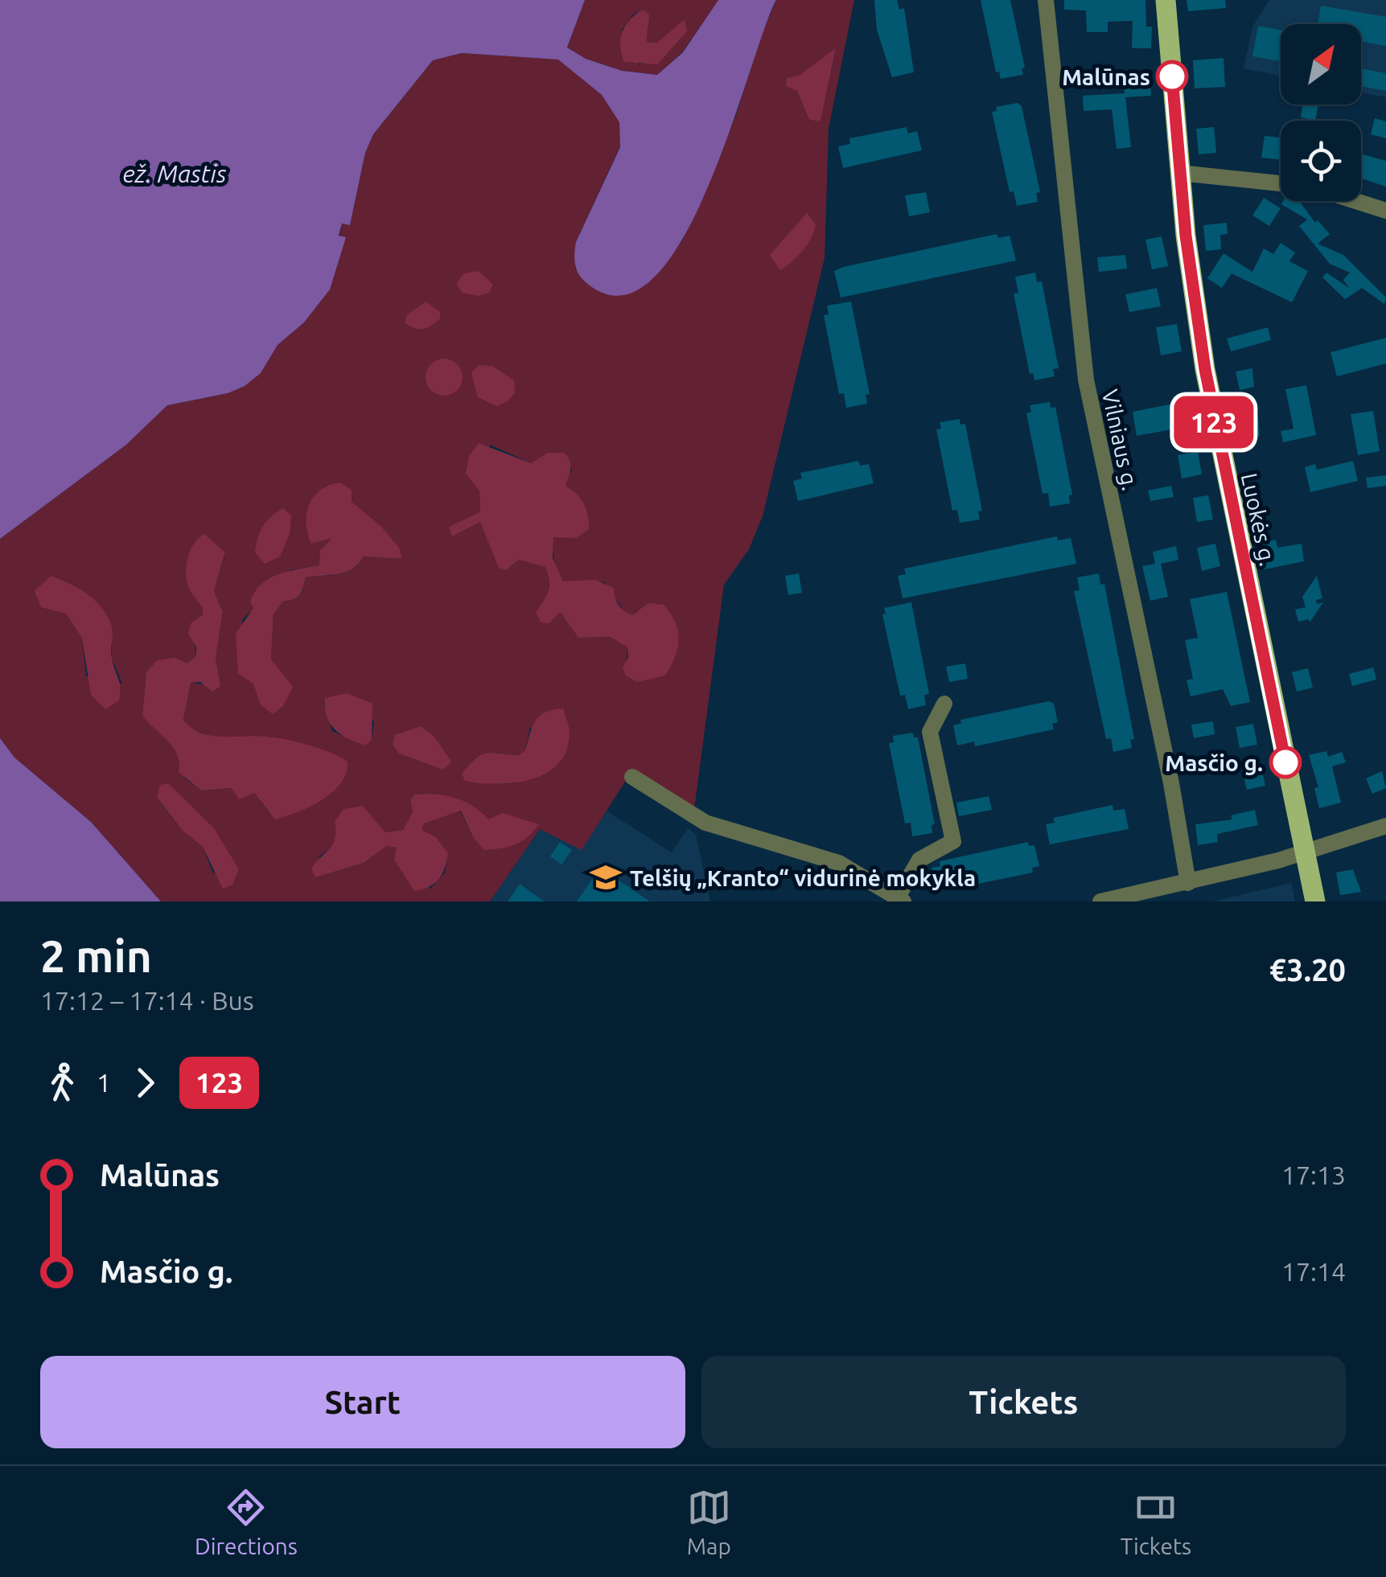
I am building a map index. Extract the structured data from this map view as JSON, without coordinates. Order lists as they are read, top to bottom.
{
  "streets": {
    "main road": ["Luokės g."],
    "street": ["Vilniaus g."]
  },
  "water": ["ež. Mastis"],
  "places": {
    "other": ["Malūnas", "Masčio g."],
    "school or university": ["Telšių „Kranto“ vidurinė mokykla"]
  },
  "lines": ["bus line 123"],
  "north": "top right",
  "page": {
    "on_map": "123",
    "heading": ["2 min", "17:12 – 17:14 · Bus", "€3.20"],
    "legs": ["1", "123"],
    "list": [
      {
        "name": "Malūnas",
        "value": "17:13"
      },
      {
        "name": "Masčio g.",
        "value": "17:14"
      }
    ],
    "buttons": ["Start", "Tickets"],
    "tabs": ["Directions", "Map", "Tickets"]
  }
}
